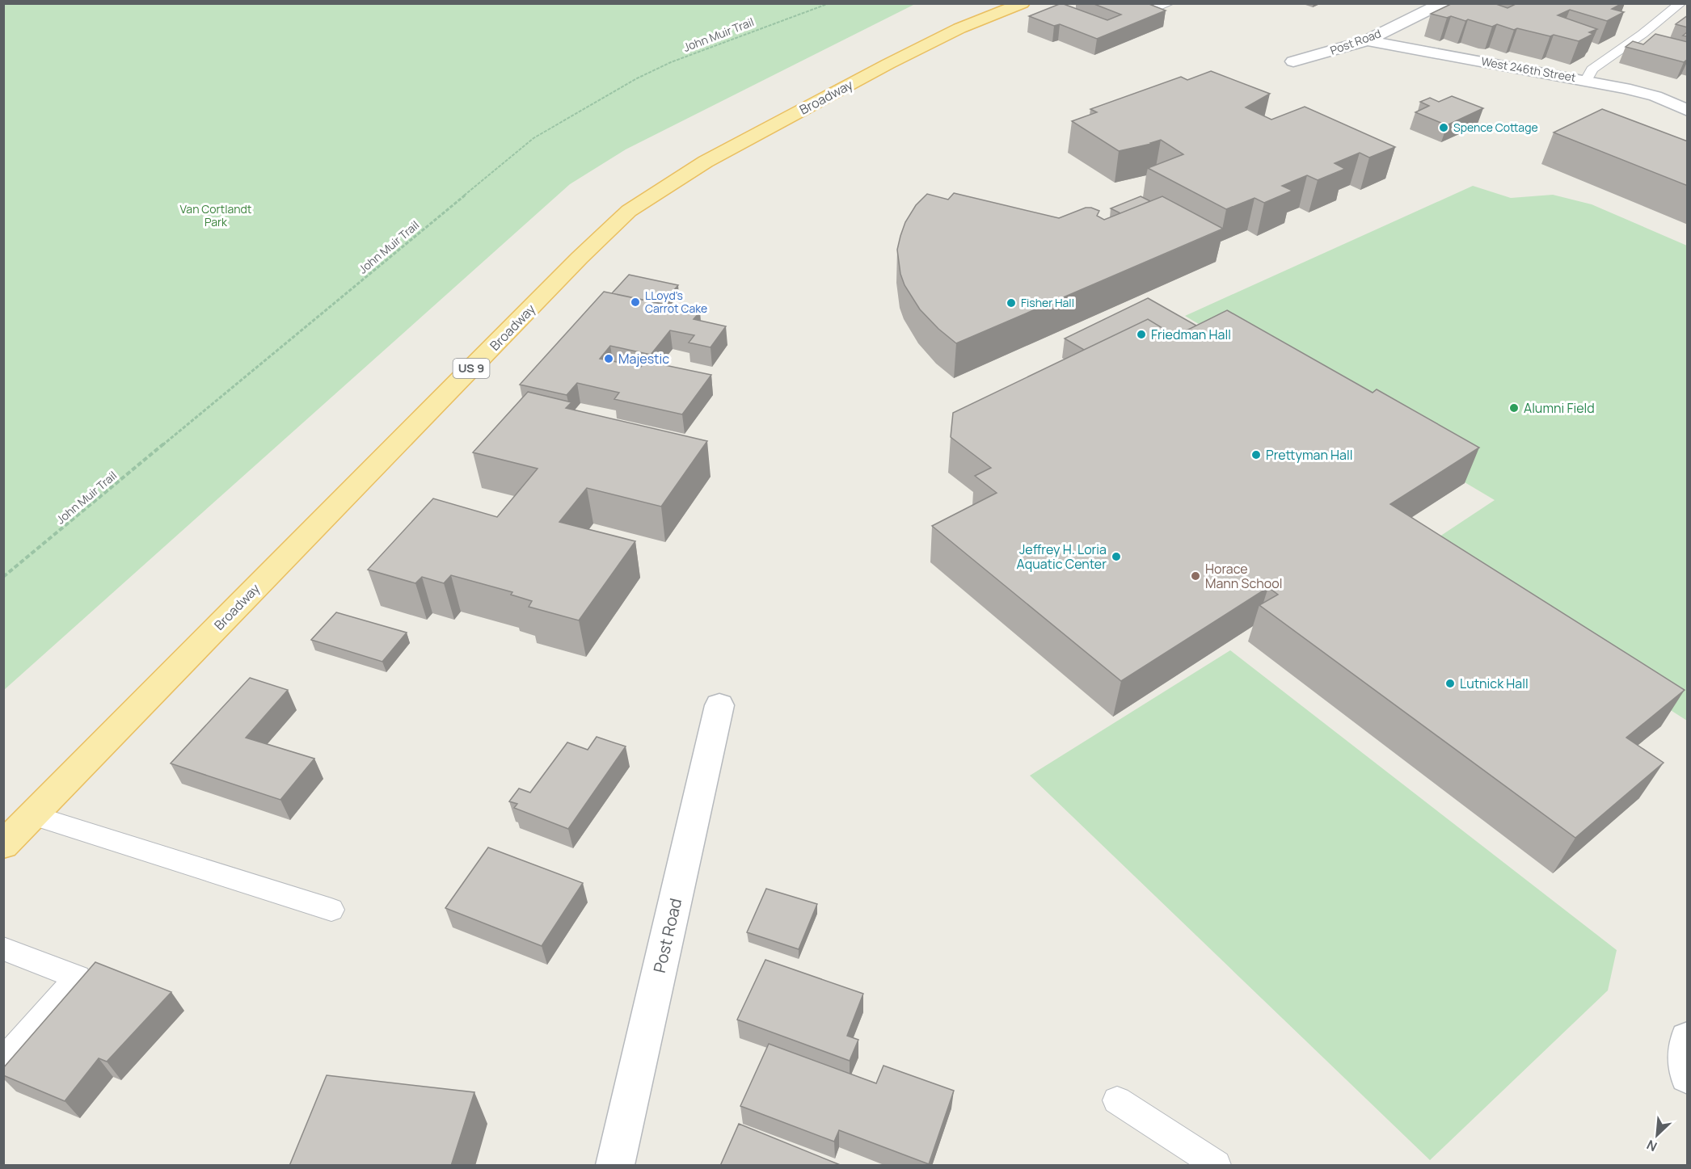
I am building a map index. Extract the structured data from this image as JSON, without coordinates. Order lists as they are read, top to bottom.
{
  "streets": {
    "main road": ["Broadway", "US 9"],
    "street": ["Post Road", "West 246th Street"],
    "path": ["John Muir Trail"]
  },
  "crossings": [
    ["Post Road", "West 246th Street"]
  ],
  "parks": ["Van Cortlandt Park"],
  "places": [
    "Spence Cottage",
    "LLoyd's Carrot Cake",
    "Fisher Hall",
    "Friedman Hall",
    "Majestic",
    "Alumni Field",
    "Prettyman Hall",
    "Jeffrey H. Loria Aquatic Center",
    "Horace Mann School",
    "Lutnick Hall"
  ],
  "north": "bottom left"
}
